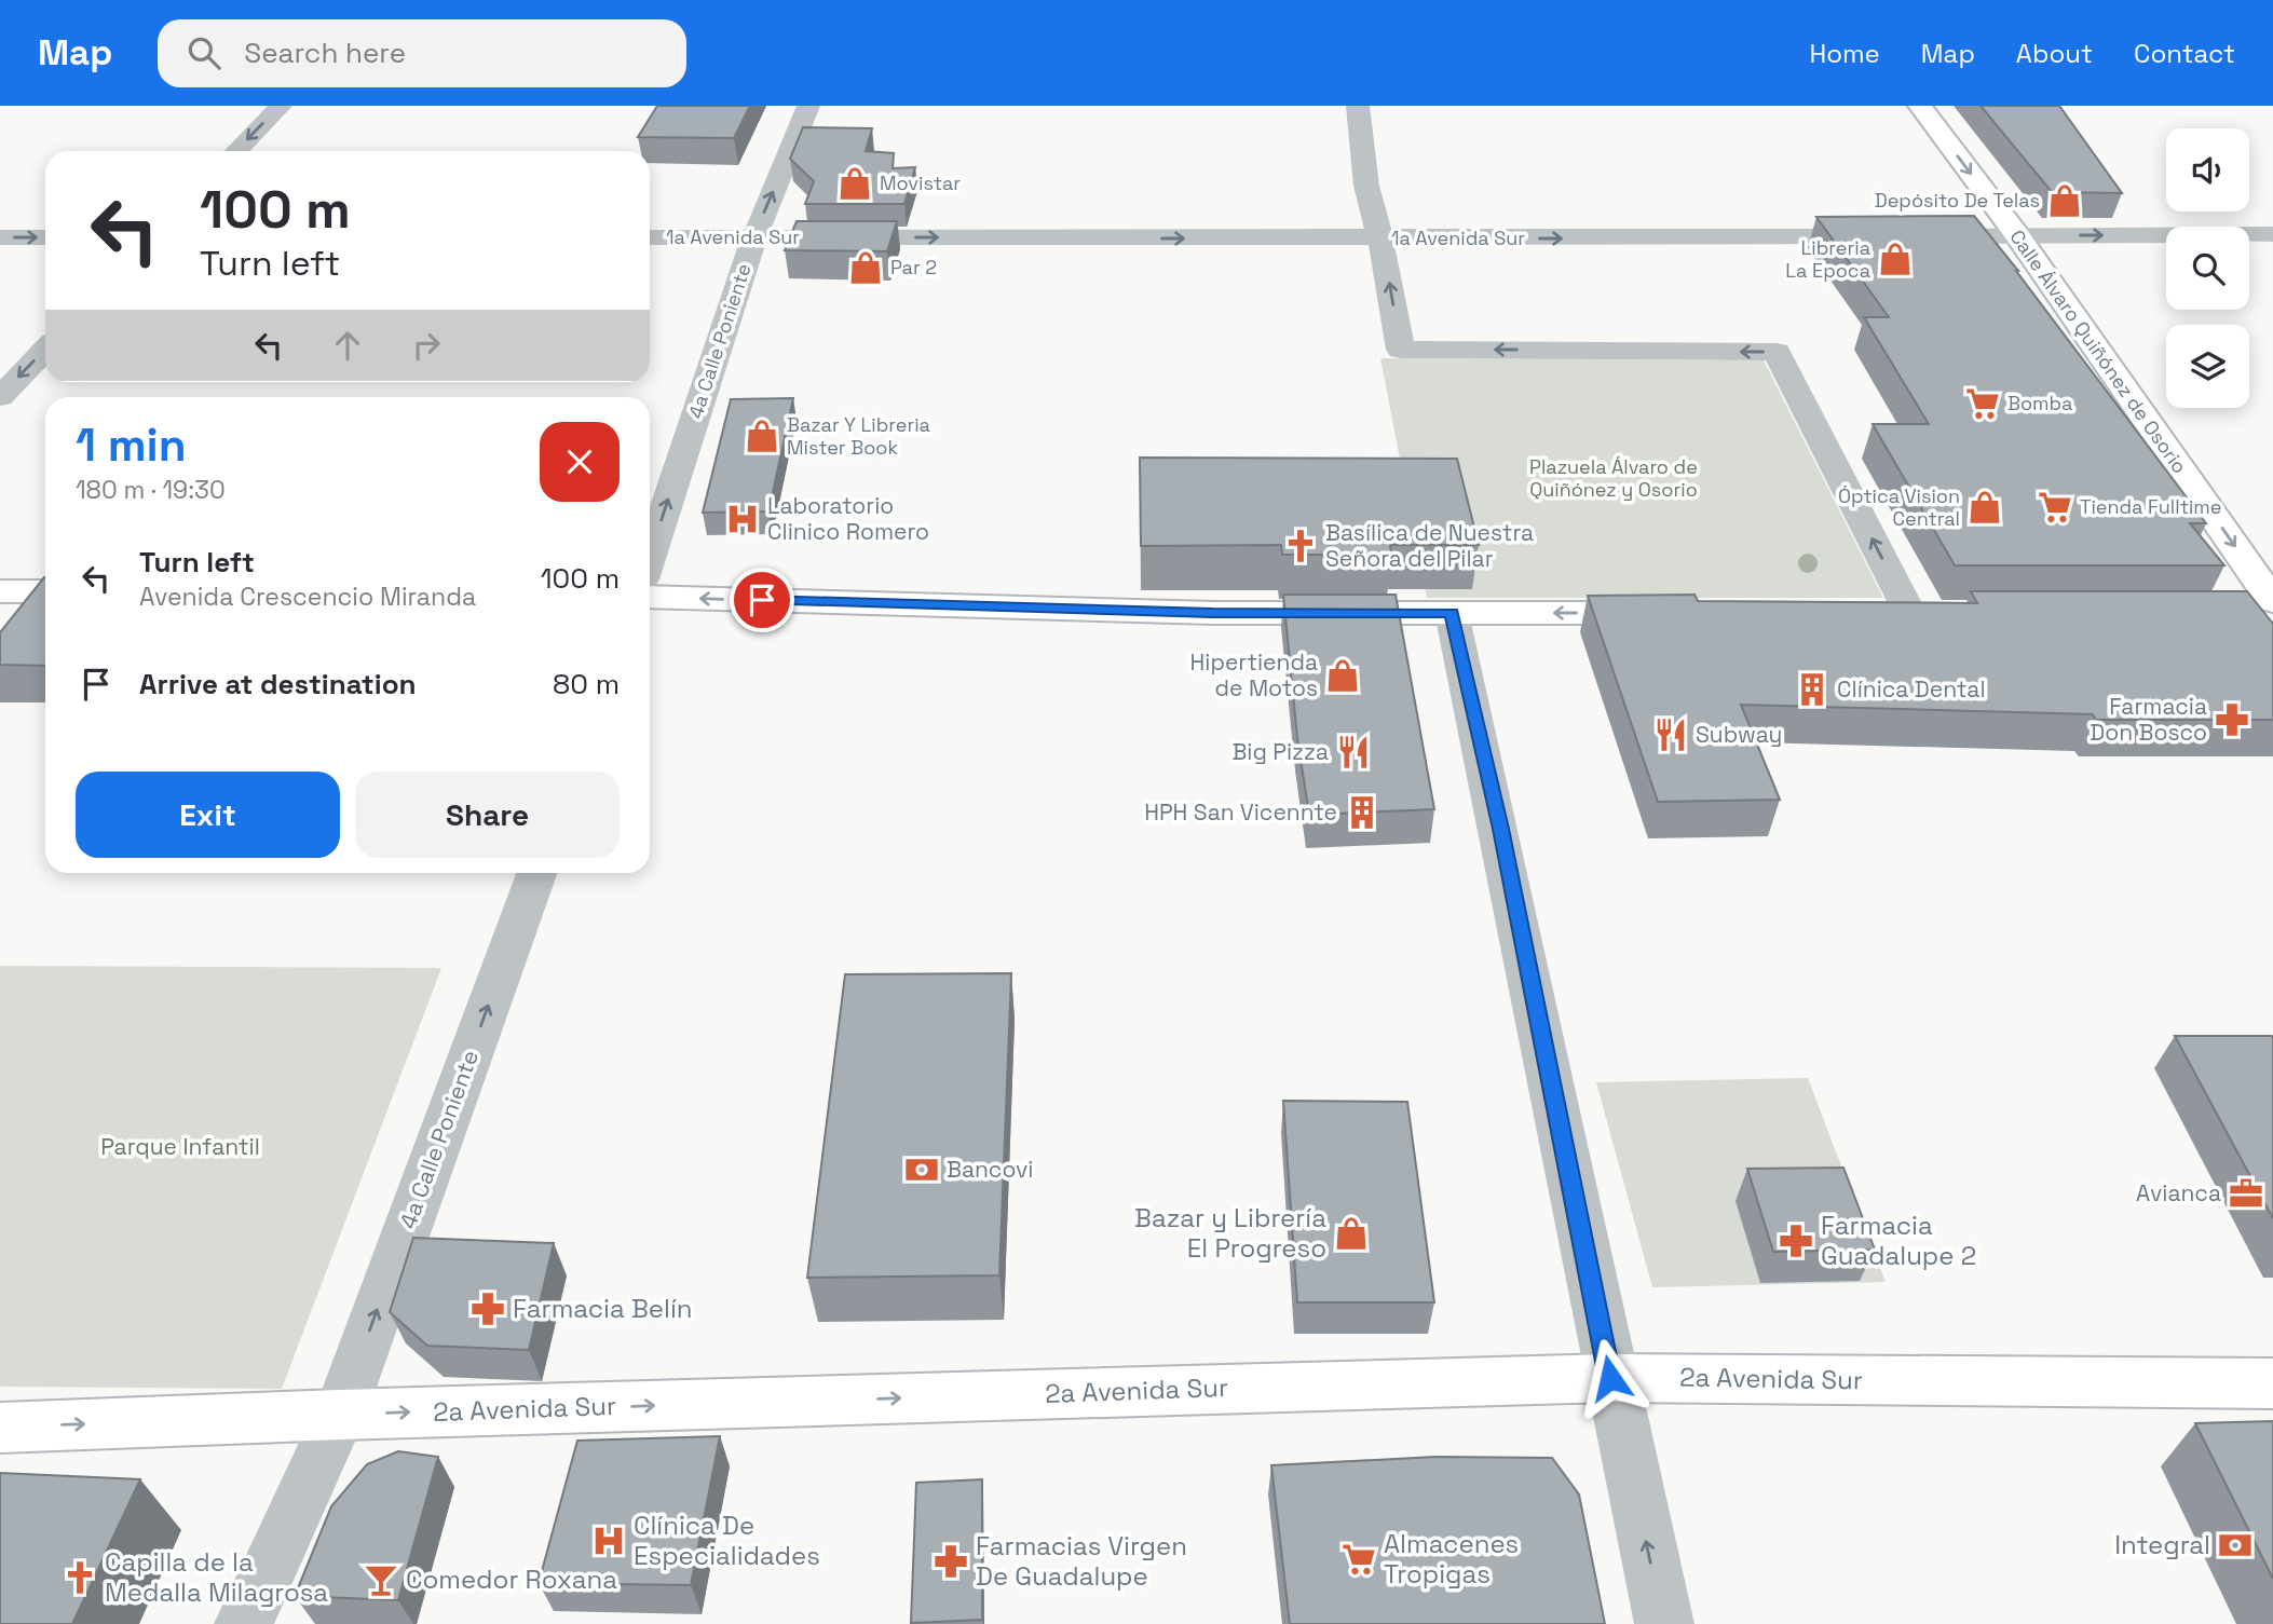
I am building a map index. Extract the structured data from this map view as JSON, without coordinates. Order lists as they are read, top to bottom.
{
  "streets": {
    "main road": ["Calle Álvaro Quiñónez de Osorio", "2a Avenida Sur"],
    "street": ["1a Avenida Sur", "4a Calle Poniente"]
  },
  "crossings": [
    ["1a Avenida Sur", "4a Calle Poniente"],
    ["1a Avenida Sur", "Calle Álvaro Quiñónez de Osorio"],
    ["4a Calle Poniente", "2a Avenida Sur"]
  ],
  "one_way": [
    "1a Avenida Sur",
    "4a Calle Poniente",
    "Calle Álvaro Quiñónez de Osorio",
    "2a Avenida Sur"
  ],
  "parks": ["Plazuela Álvaro de Quiñónez y Osorio", "Parque Infantil"],
  "places": {
    "shop": [
      "Movistar",
      "Depósito De Telas",
      "Libreria La Epoca",
      "Par 2",
      "Bazar Y Libreria Mister Book",
      "Óptica Vision Central",
      "Hipertienda de Motos",
      "Bazar y Librería El Progreso"
    ],
    "supermarket": ["Bomba", "Tienda Fulltime", "Almacenes Tropigas"],
    "hospital": ["Laboratorio Clinico Romero", "Clínica De Especialidades"],
    "church": ["Basílica de Nuestra Señora del Pilar", "Capilla de la Medalla Milagrosa"],
    "building": ["Clínica Dental", "HPH San Vicennte"],
    "pharmacy": [
      "Farmacia Don Bosco",
      "Farmacia Guadalupe 2",
      "Farmacia Belín",
      "Farmacias Virgen De Guadalupe"
    ],
    "restaurant": ["Subway", "Big Pizza"],
    "bank": ["Bancovi", "Integral"],
    "office": ["Avianca"],
    "bar": ["Comedor Roxana"]
  },
  "page": {
    "header": "Map",
    "search": "Search here",
    "nav": [
      "Home",
      "Map",
      "About",
      "Contact"
    ],
    "turn": ["100 m", "Turn left"],
    "heading": ["1 min", "180 m · 19:30"],
    "list": [
      {
        "name": "Turn left",
        "note": "Avenida Crescencio Miranda",
        "value": "100 m"
      },
      {
        "name": "Arrive at destination",
        "value": "80 m"
      }
    ],
    "buttons": ["Exit", "Share"]
  }
}
